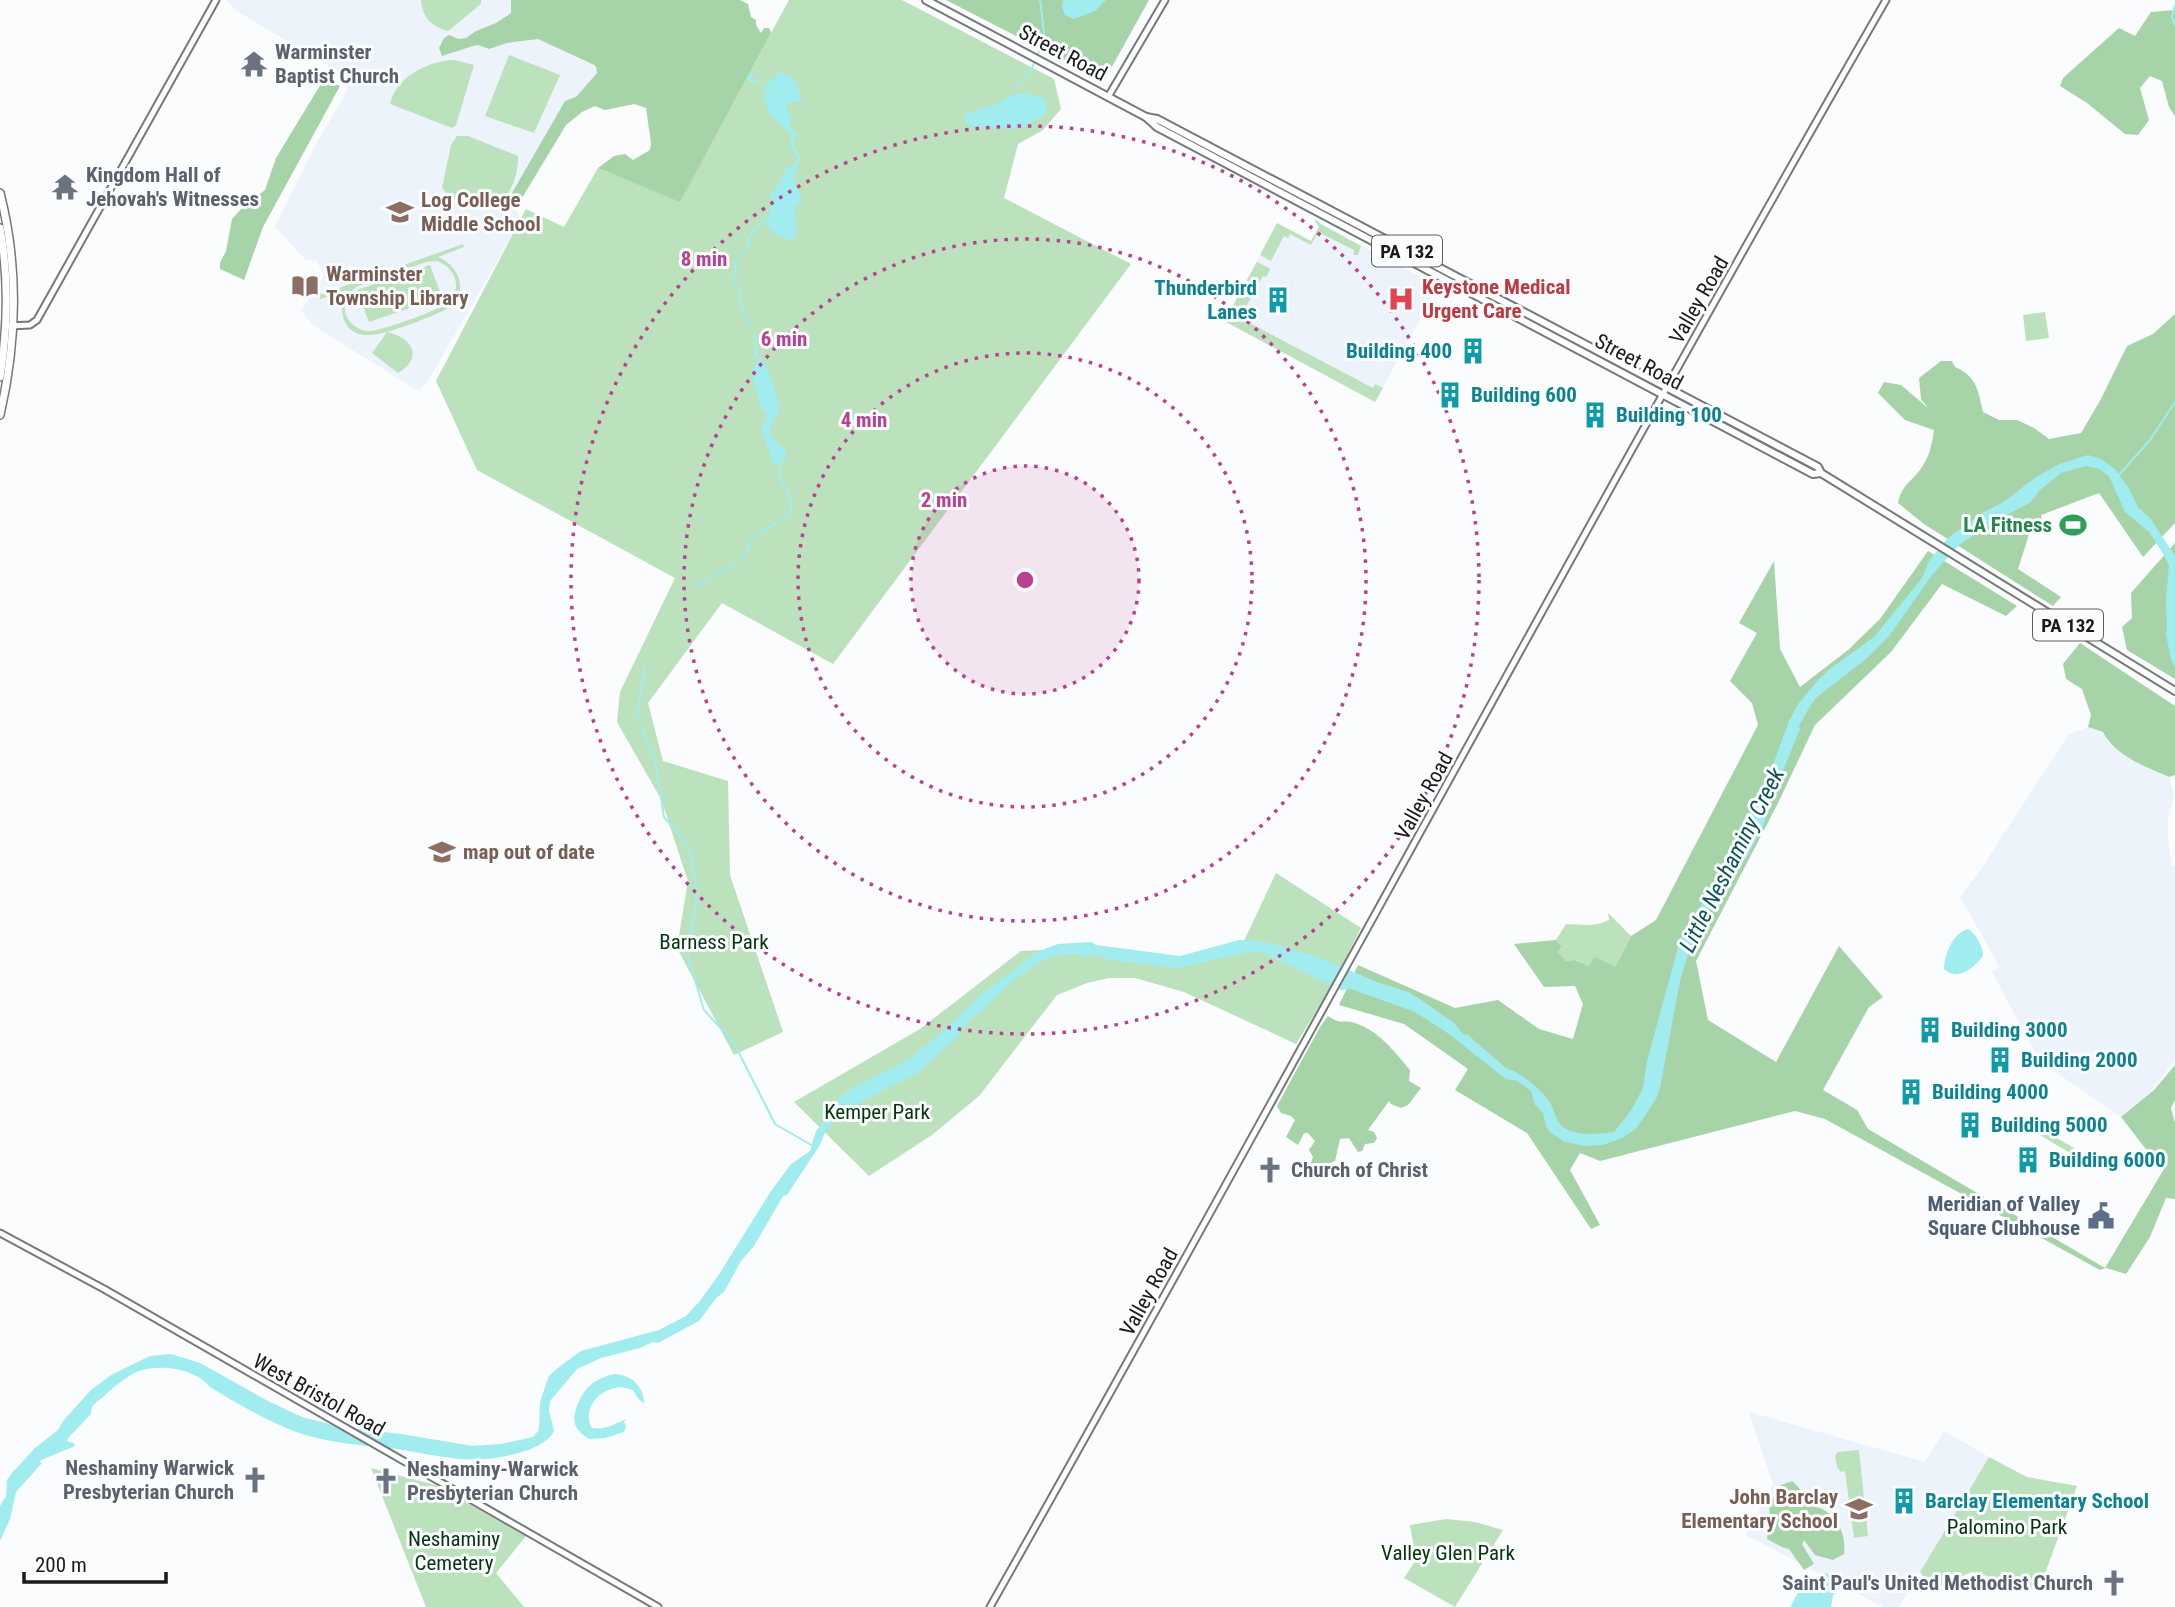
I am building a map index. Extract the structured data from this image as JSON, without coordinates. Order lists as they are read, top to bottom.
{
  "streets": {
    "main road": ["Street Road", "PA 132"],
    "street": ["Valley Road", "West Bristol Road"]
  },
  "crossings": [
    ["Street Road", "Valley Road"]
  ],
  "water": ["Little Neshaminy Creek"],
  "parks": [
    "Barness Park",
    "Kemper Park",
    "Palomino Park",
    "Neshaminy Cemetery",
    "Valley Glen Park"
  ],
  "places": {
    "temple": ["Warminster Baptist Church", "Kingdom Hall of Jehovah's Witnesses"],
    "school or university": ["Log College Middle School", "map out of date", "John Barclay Elementary School"],
    "library": ["Warminster Township Library"],
    "hospital": ["Keystone Medical Urgent Care"],
    "building": [
      "Thunderbird Lanes",
      "Building 400",
      "Building 600",
      "Building 100",
      "Building 3000",
      "Building 2000",
      "Building 4000",
      "Building 5000",
      "Building 6000",
      "Barclay Elementary School"
    ],
    "sports": ["LA Fitness"],
    "church": [
      "Church of Christ",
      "Neshaminy Warwick Presbyterian Church",
      "Neshaminy-Warwick Presbyterian Church",
      "Saint Paul's United Methodist Church"
    ],
    "public building": ["Meridian of Valley Square Clubhouse"]
  },
  "scale_bar": "200 m",
  "rings": [
    "8 min",
    "6 min",
    "4 min",
    "2 min"
  ]
}
